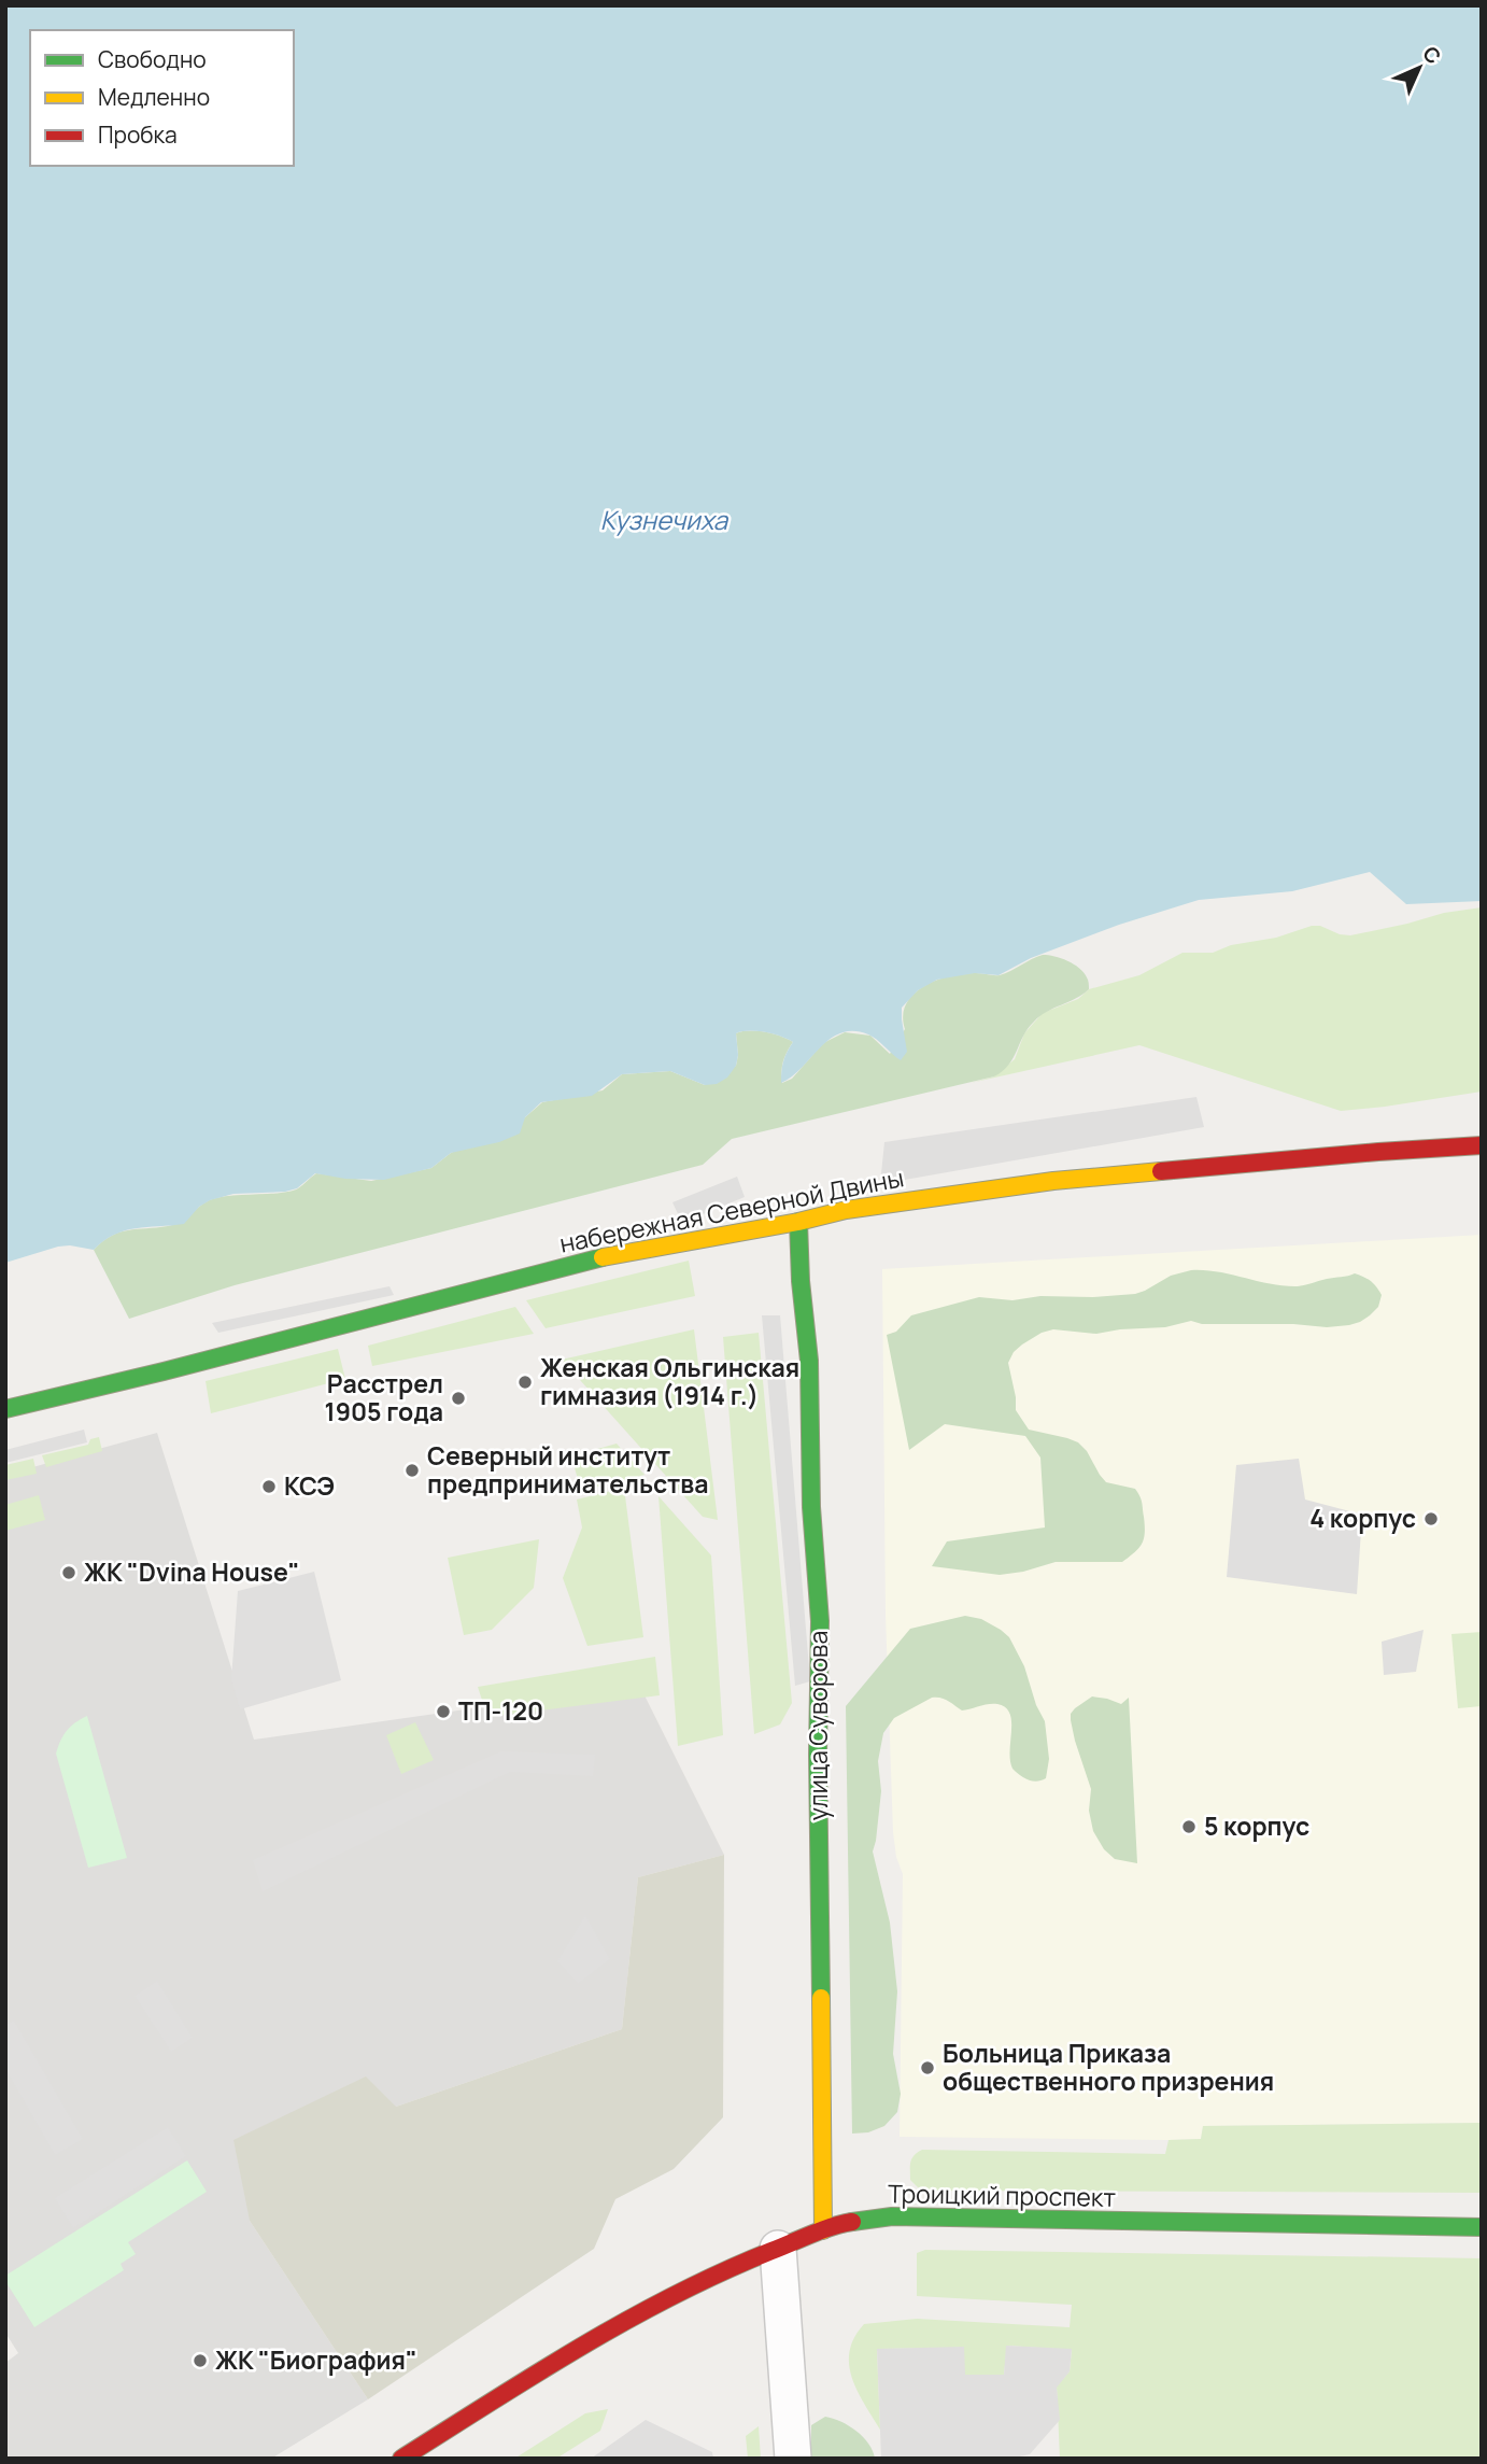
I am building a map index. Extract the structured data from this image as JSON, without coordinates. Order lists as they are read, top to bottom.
{
  "streets": {
    "street": ["набережная Северной Двины", "улица Суворова", "Троицкий проспект"]
  },
  "crossings": [
    ["набережная Северной Двины", "улица Суворова"],
    ["улица Суворова", "Троицкий проспект"]
  ],
  "water": ["Кузнечиха"],
  "places": [
    "Женская Ольгинская гимназия (1914 г.)",
    "Расстрел 1905 года",
    "Северный институт предпринимательства",
    "КСЭ",
    "4 корпус",
    "ЖК \"Dvina House\"",
    "ТП-120",
    "5 корпус",
    "Больница Приказа общественного призрения",
    "ЖК \"Биография\""
  ],
  "legend": ["Свободно", "Медленно", "Пробка"],
  "north": "top right"
}
